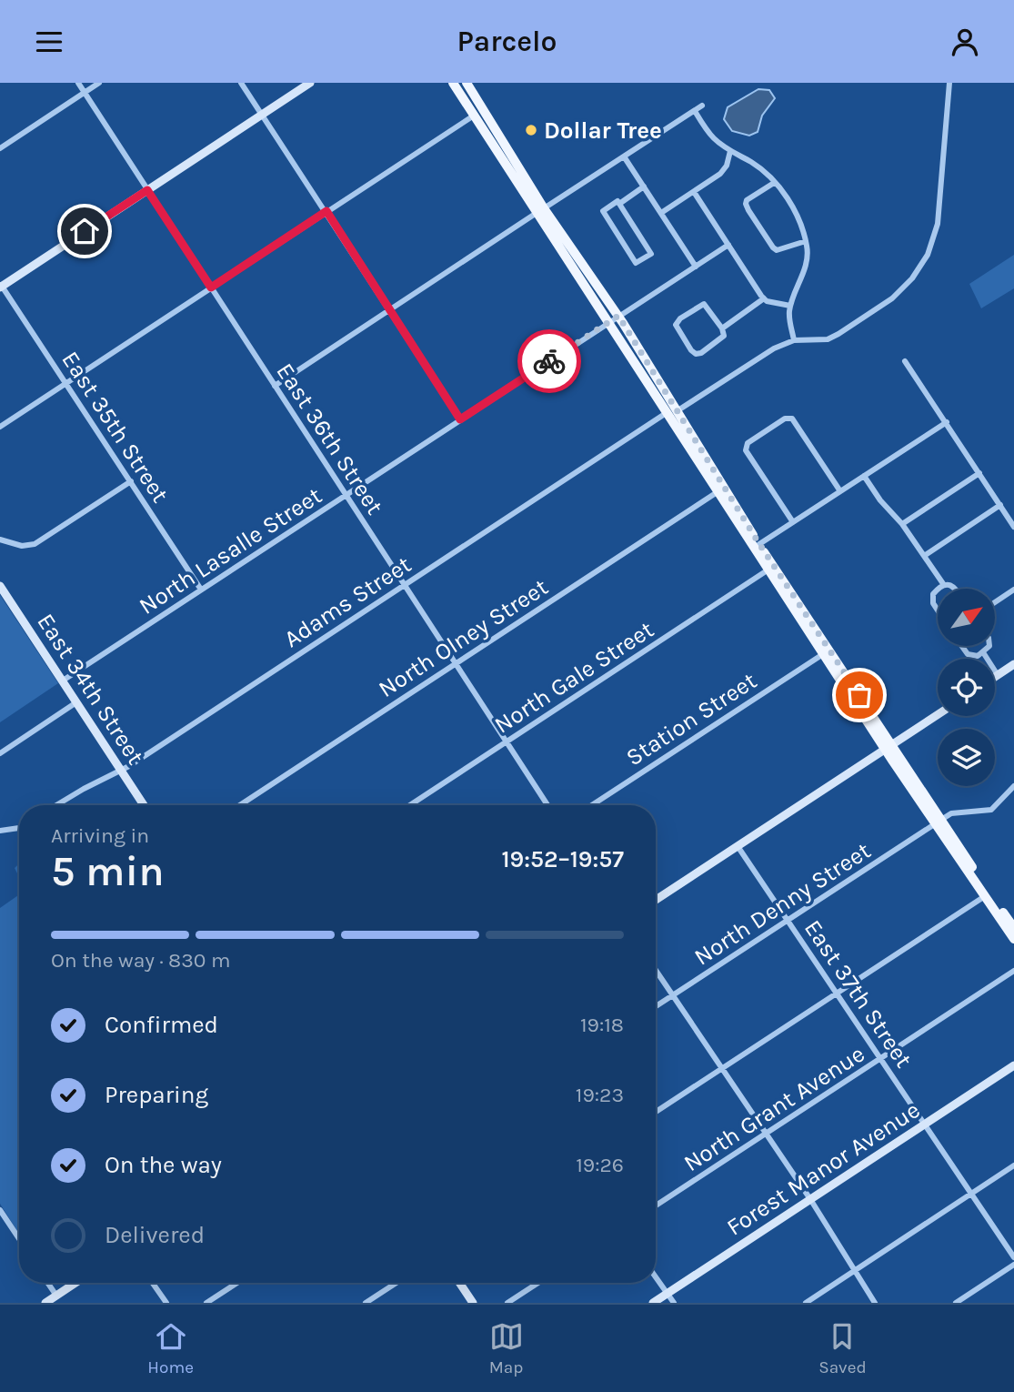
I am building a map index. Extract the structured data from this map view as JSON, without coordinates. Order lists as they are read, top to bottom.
{
  "streets": {
    "street": [
      "East 35th Street",
      "East 36th Street",
      "North Lasalle Street",
      "Adams Street",
      "North Olney Street",
      "North Gale Street",
      "East 34th Street",
      "Station Street",
      "North Denny Street",
      "East 37th Street",
      "North Grant Avenue",
      "Forest Manor Avenue"
    ]
  },
  "crossings": [
    ["East 35th Street", "North Lasalle Street"],
    ["East 36th Street", "North Lasalle Street"],
    ["East 36th Street", "Adams Street"],
    ["East 36th Street", "North Olney Street"],
    ["East 36th Street", "North Gale Street"],
    ["North Lasalle Street", "East 34th Street"],
    ["Adams Street", "East 34th Street"],
    ["North Denny Street", "East 37th Street"],
    ["East 37th Street", "North Grant Avenue"],
    ["East 37th Street", "Forest Manor Avenue"]
  ],
  "places": ["Dollar Tree"],
  "north": "top right",
  "page": {
    "header": "Parcelo",
    "heading": ["5 min", "Arriving in", "19:52–19:57"],
    "bar": "On the way · 830 m",
    "list": [
      ["Confirmed", "19:18"],
      ["Preparing", "19:23"],
      ["On the way", "19:26"],
      "Delivered"
    ],
    "tabs": ["Home", "Map", "Saved"]
  }
}
